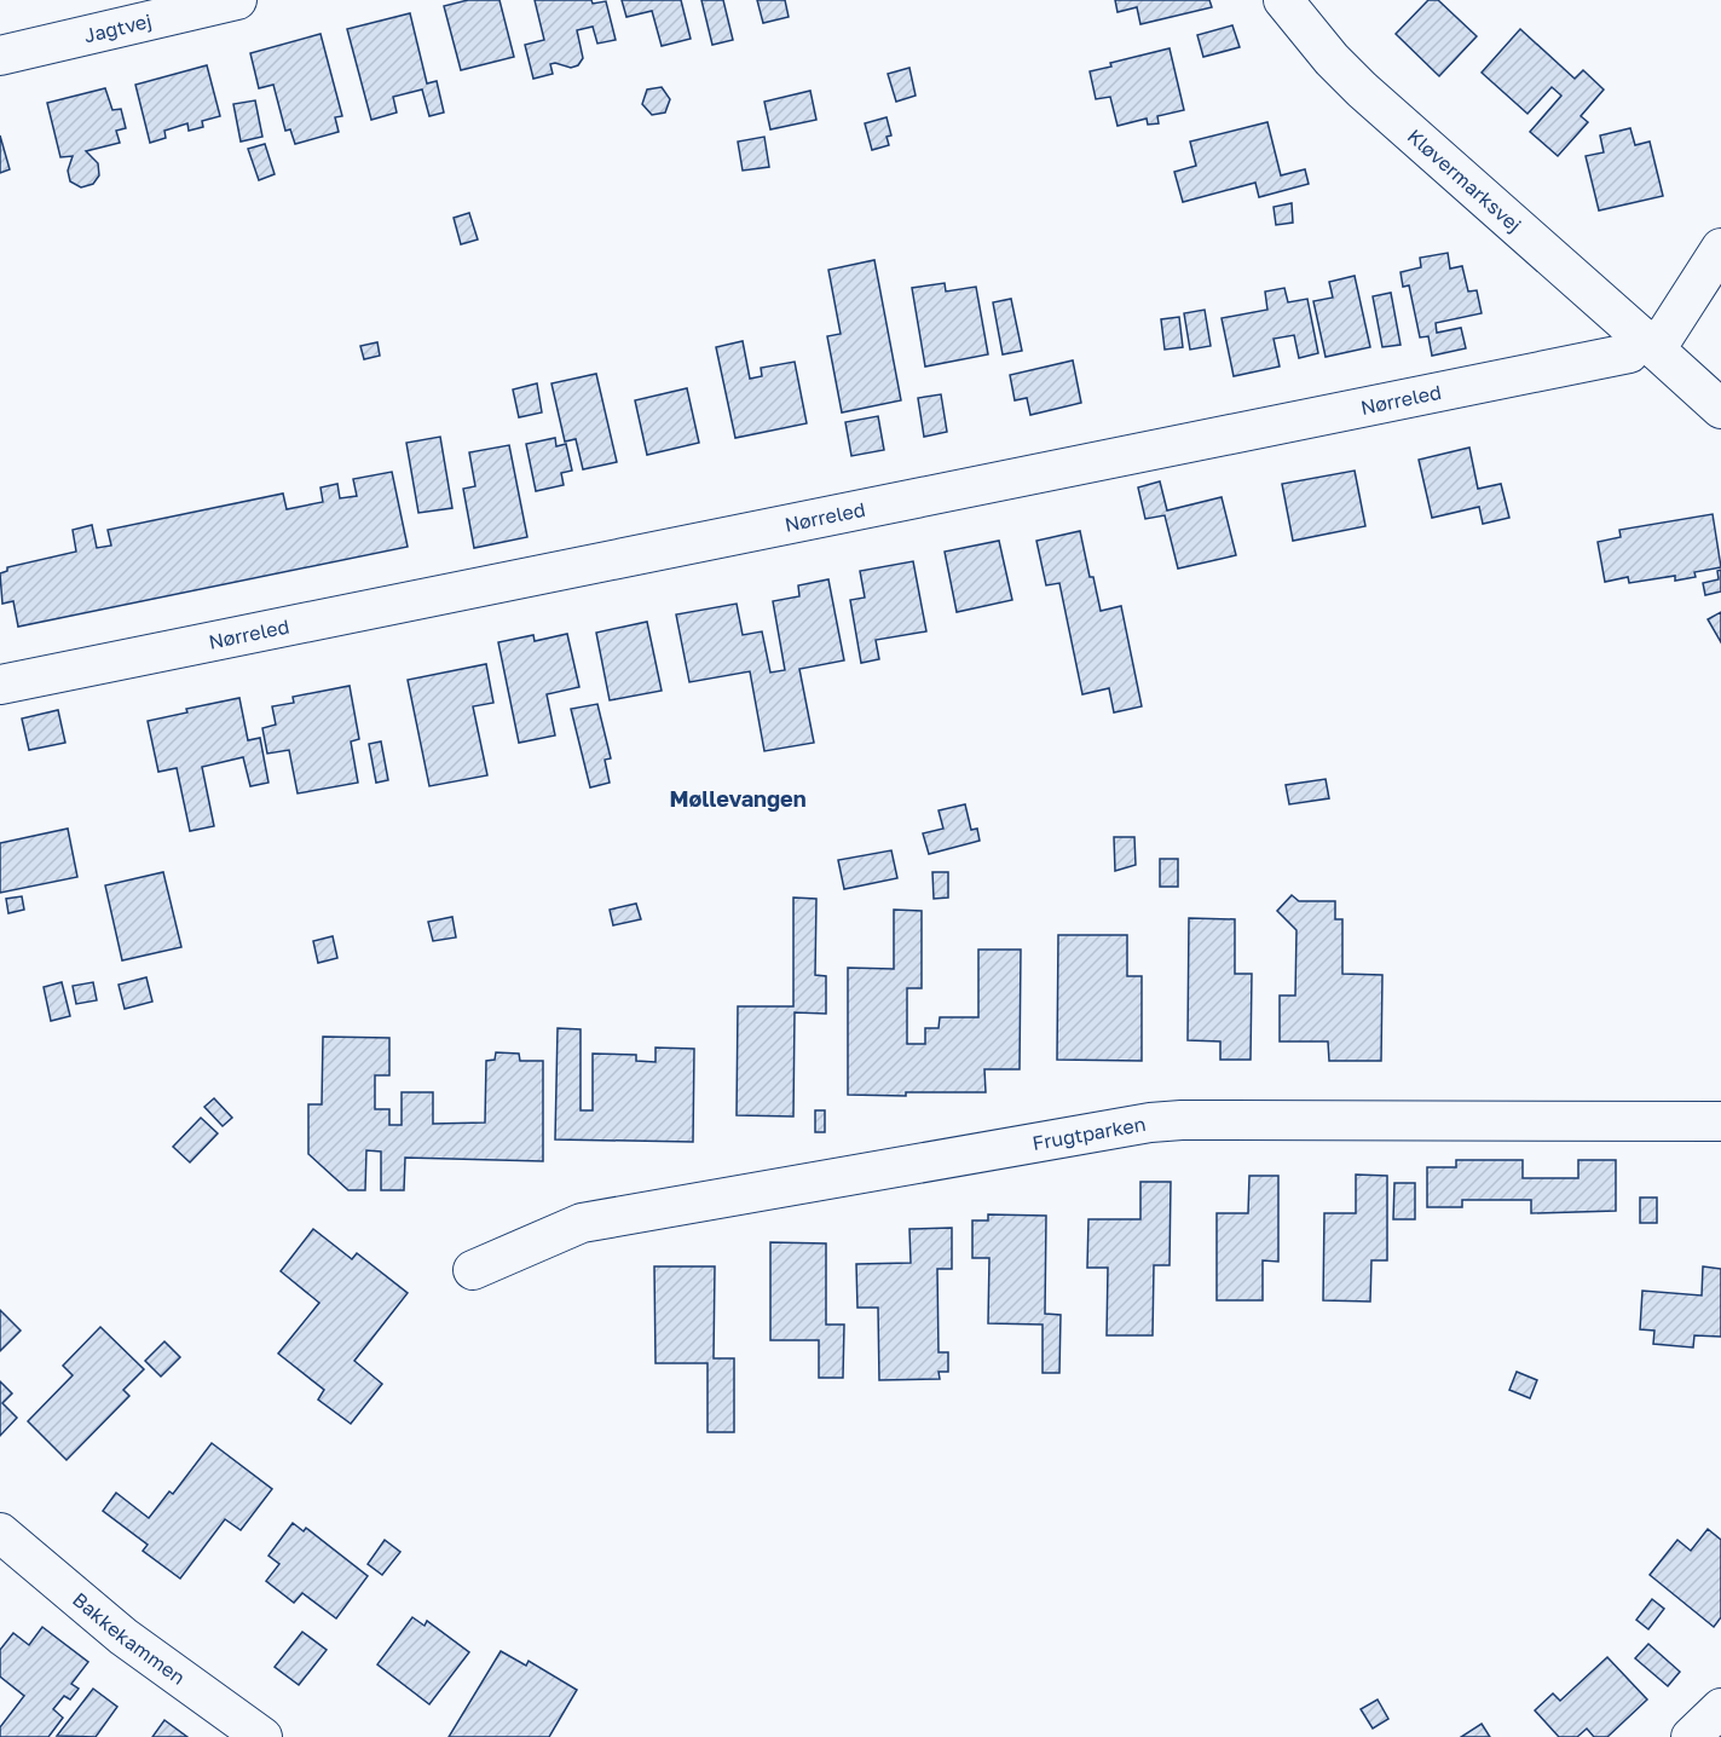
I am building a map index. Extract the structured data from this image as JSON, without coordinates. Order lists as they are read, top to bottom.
{
  "streets": {
    "street": [
      "Jagtvej",
      "Kløvermarksvej",
      "Nørreled",
      "Frugtparken",
      "Bakkekammen"
    ]
  },
  "crossings": [
    ["Kløvermarksvej", "Nørreled"]
  ],
  "districts": ["Møllevangen"]
}
